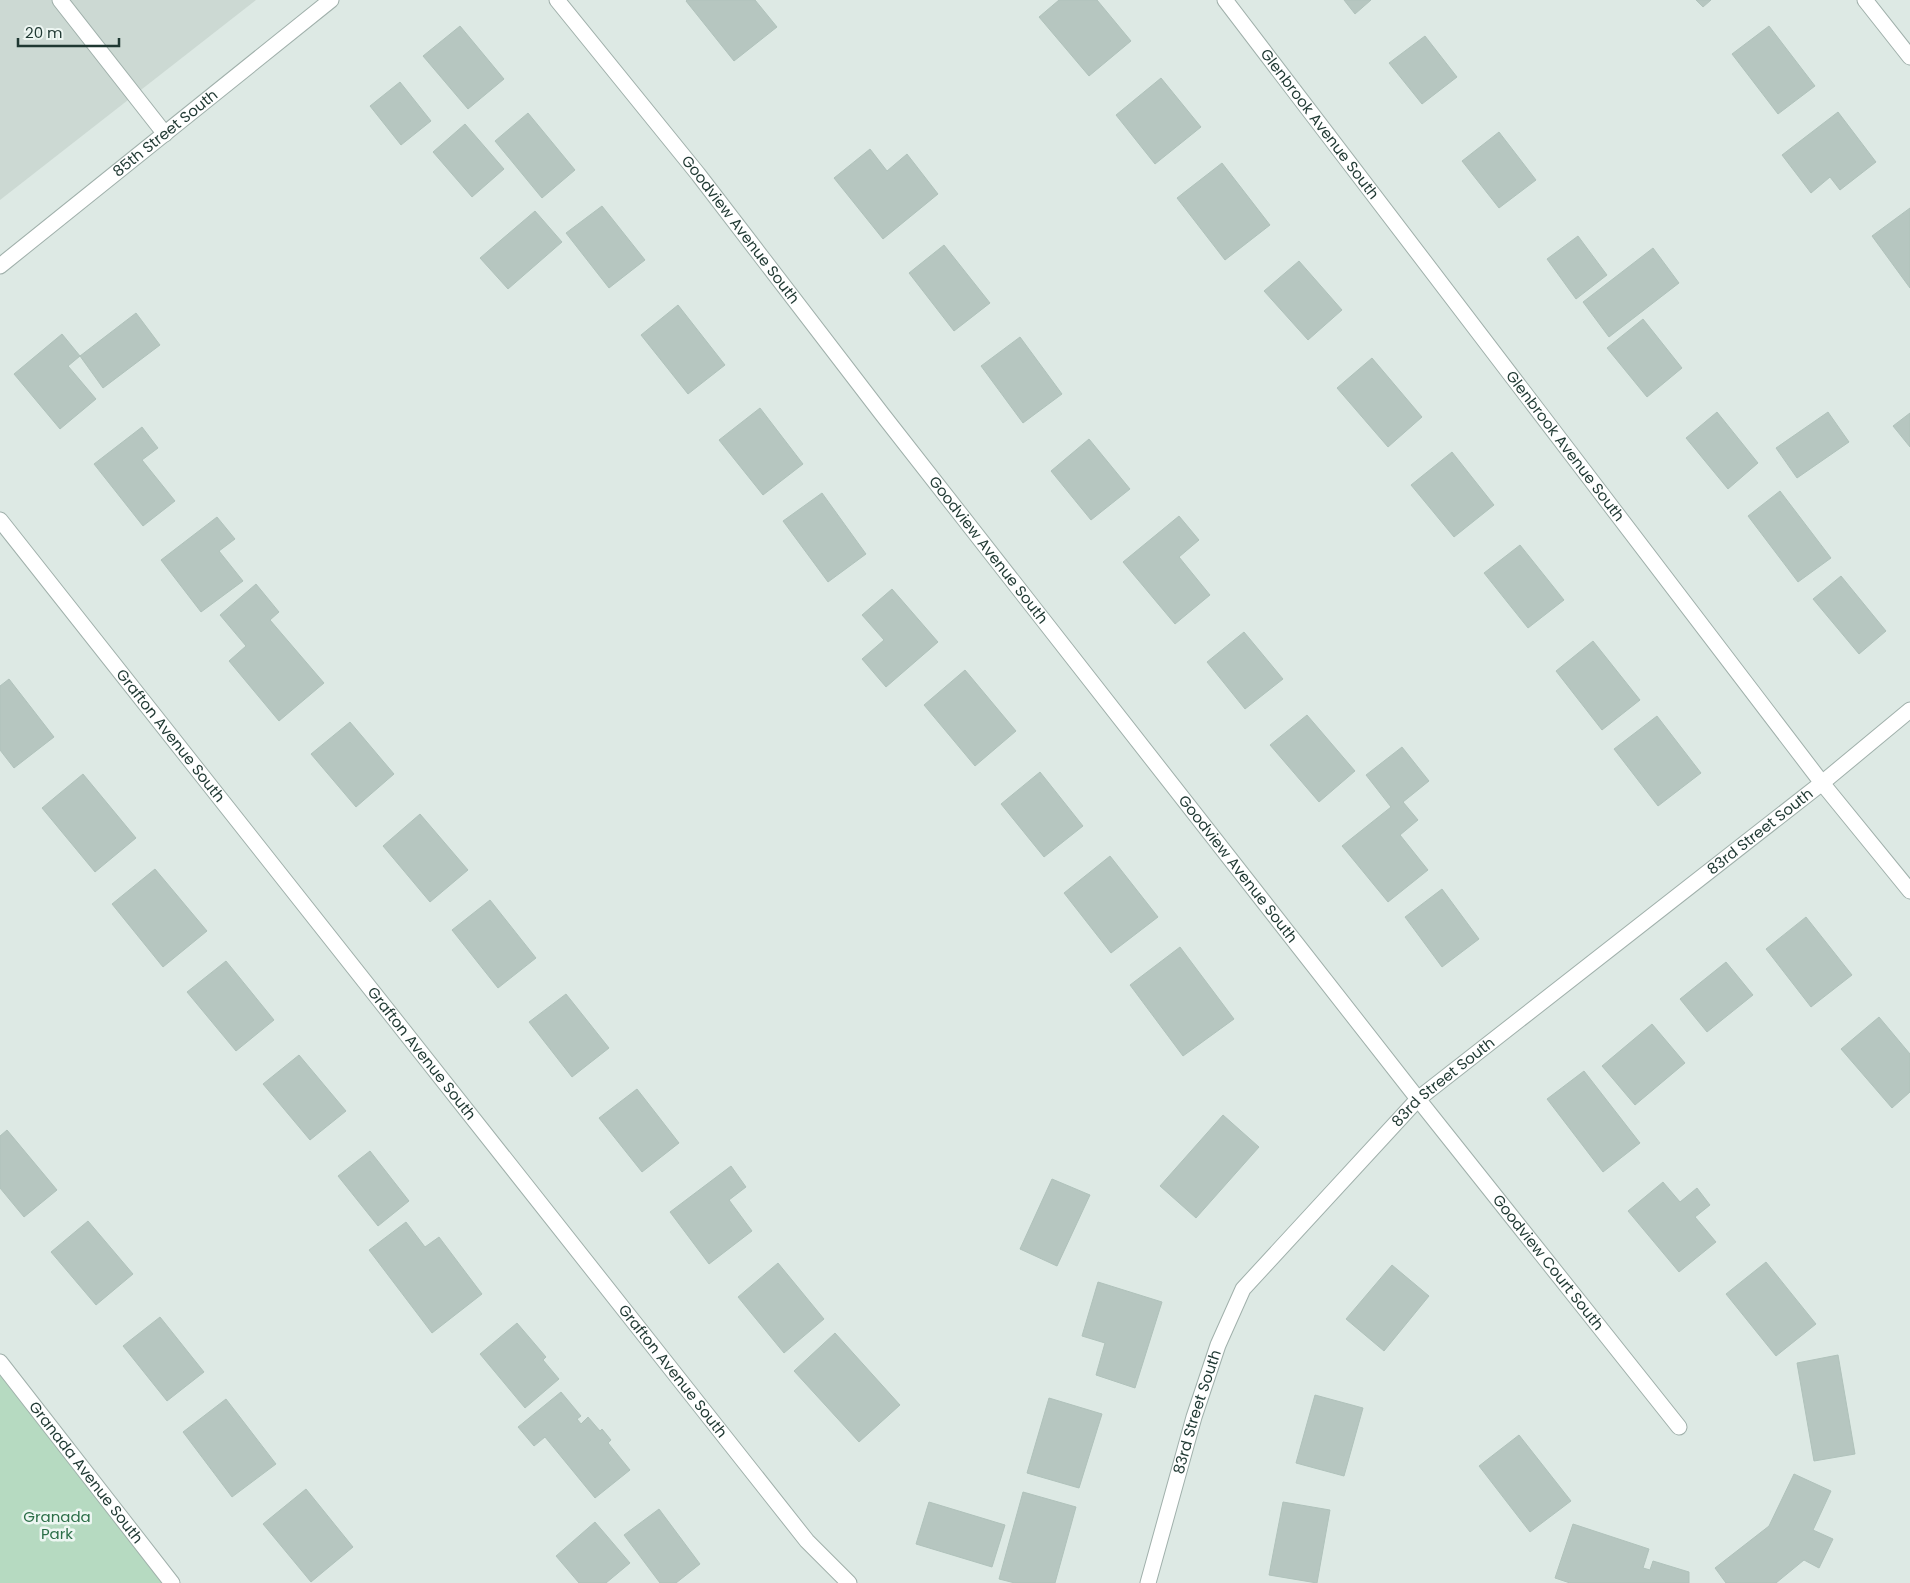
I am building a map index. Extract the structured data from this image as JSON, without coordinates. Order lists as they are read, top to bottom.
{
  "streets": {
    "street": [
      "Glenbrook Avenue South",
      "85th Street South",
      "Goodview Avenue South",
      "Grafton Avenue South",
      "83rd Street South",
      "Goodview Court South",
      "Granada Avenue South"
    ]
  },
  "crossings": [
    ["Glenbrook Avenue South", "83rd Street South"],
    ["Goodview Avenue South", "83rd Street South"],
    ["Goodview Avenue South", "Goodview Court South"],
    ["83rd Street South", "Goodview Court South"]
  ],
  "parks": ["Granada Park"],
  "scale_bar": "20 m"
}
